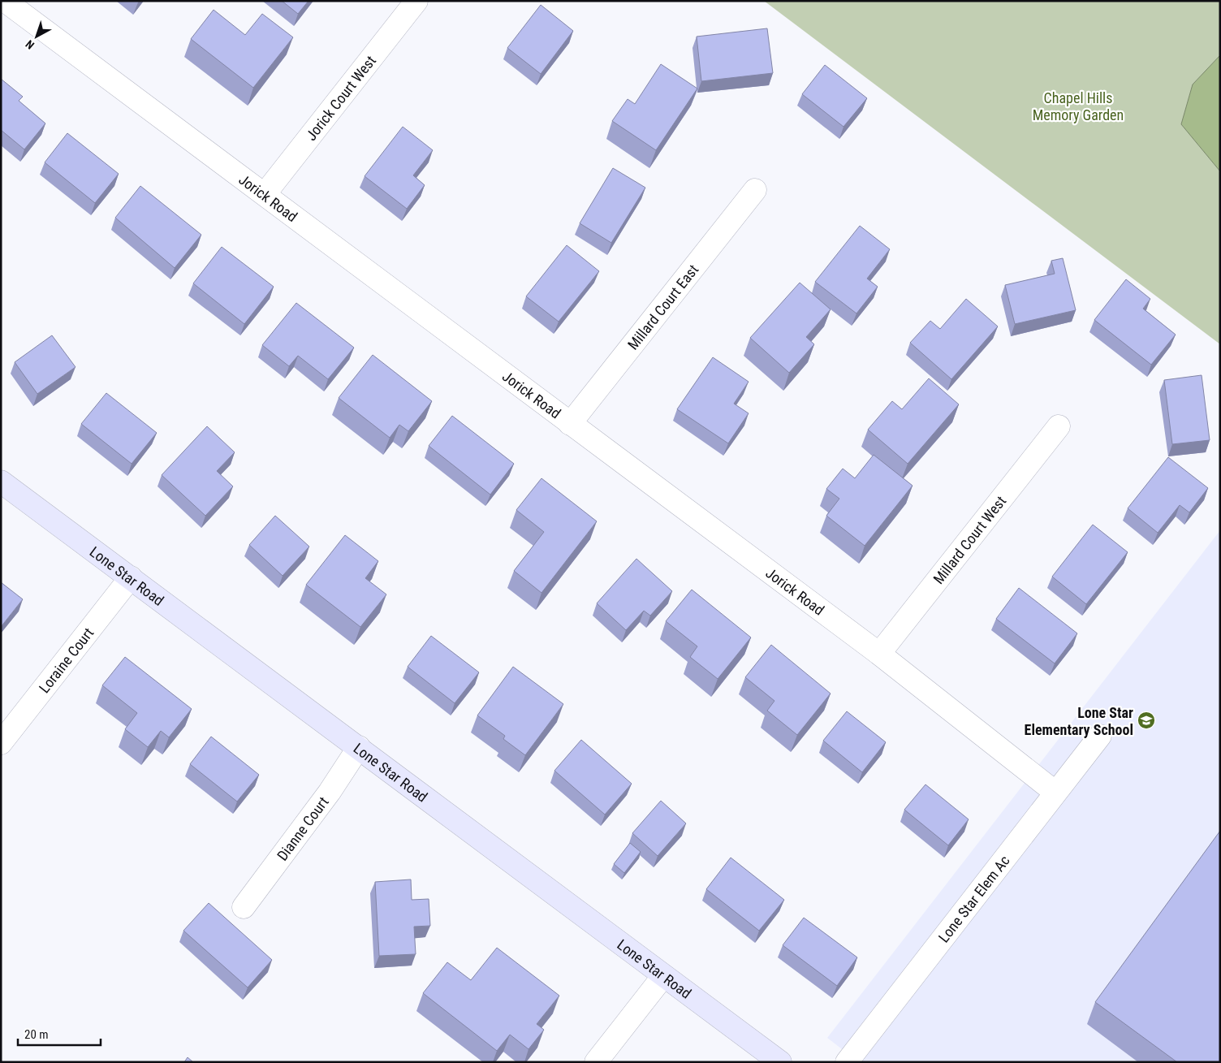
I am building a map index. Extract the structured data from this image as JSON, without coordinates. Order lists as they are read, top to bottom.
{
  "streets": {
    "street": [
      "Jorick Court West",
      "Jorick Road",
      "Millard Court East",
      "Millard Court West",
      "Lone Star Road",
      "Loraine Court",
      "Dianne Court",
      "Lone Star Elem Ac"
    ]
  },
  "crossings": [
    ["Jorick Court West", "Jorick Road"],
    ["Jorick Road", "Millard Court East"],
    ["Jorick Road", "Millard Court West"],
    ["Jorick Road", "Lone Star Elem Ac"],
    ["Lone Star Road", "Loraine Court"],
    ["Lone Star Road", "Dianne Court"]
  ],
  "parks": ["Chapel Hills Memory Garden"],
  "places": {
    "school or university": ["Lone Star Elementary School"]
  },
  "scale_bar": "20 m",
  "north": "bottom left"
}
